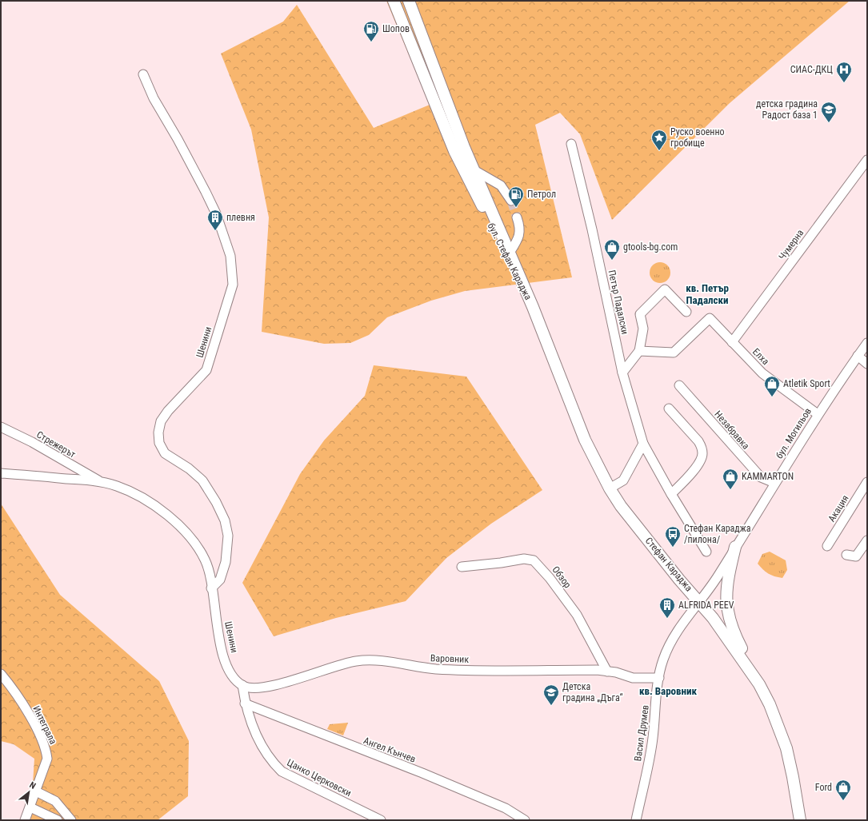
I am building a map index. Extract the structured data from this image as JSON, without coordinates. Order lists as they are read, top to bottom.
{
  "streets": {
    "main road": ["бул. Стефан Караджа", "Стефан Караджа"],
    "street": [
      "Чумерна",
      "Петър Падалски",
      "Шенини",
      "Елха",
      "Незабравка",
      "бул. Могильов",
      "Стрежерът",
      "Акация",
      "Обзор",
      "Варовник",
      "Интеграла",
      "Васил Друмев",
      "Ангел Кънчев",
      "Цанко Церковски"
    ]
  },
  "crossings": [
    ["Чумерна", "Елха"],
    ["бул. Стефан Караджа", "Стефан Караджа"],
    ["Шенини", "Стрежерът"],
    ["Шенини", "Варовник"],
    ["Шенини", "Цанко Церковски"],
    ["Елха", "бул. Могильов"],
    ["Незабравка", "бул. Могильов"],
    ["бул. Могильов", "Стефан Караджа"],
    ["бул. Могильов", "Васил Друмев"],
    ["Стефан Караджа", "Васил Друмев"],
    ["Обзор", "Варовник"],
    ["Варовник", "Васил Друмев"],
    ["Варовник", "Цанко Церковски"],
    ["Ангел Кънчев", "Цанко Церковски"]
  ],
  "districts": ["кв. Петър Падалски", "кв. Варовник"],
  "places": {
    "fuel station": ["Шопов", "Петрол"],
    "hospital": ["СИАС-ДКЦ"],
    "school or university": ["детска градина Радост база 1", "Детска градина „Дъга“"],
    "place": ["Руско военно гробище"],
    "building": ["плевня", "ALFRIDA PEEV"],
    "shop": [
      "gtools-bg.com",
      "Atletik Sport",
      "KAMMARTON",
      "Ford"
    ],
    "bus stop": ["Стефан Караджа /пилона/"]
  },
  "north": "top right"
}
